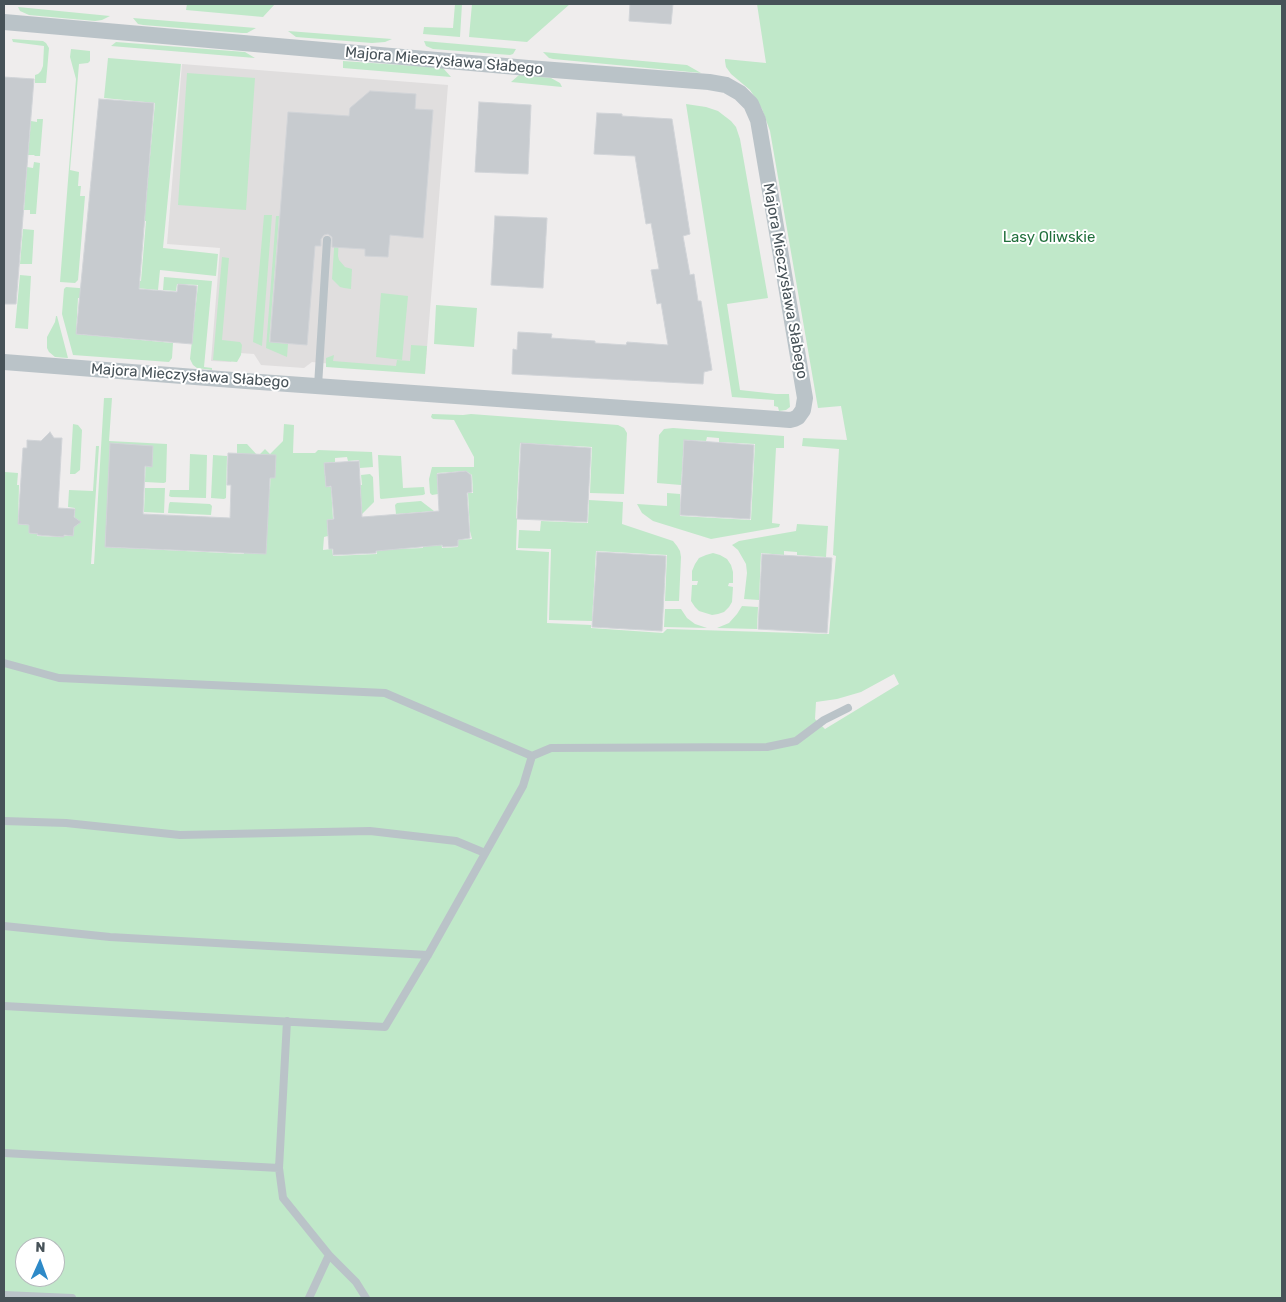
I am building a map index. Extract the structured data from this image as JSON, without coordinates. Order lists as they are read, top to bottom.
{
  "streets": {
    "street": ["Majora Mieczysława Słabego"]
  },
  "parks": ["Lasy Oliwskie"],
  "north": "top"
}
